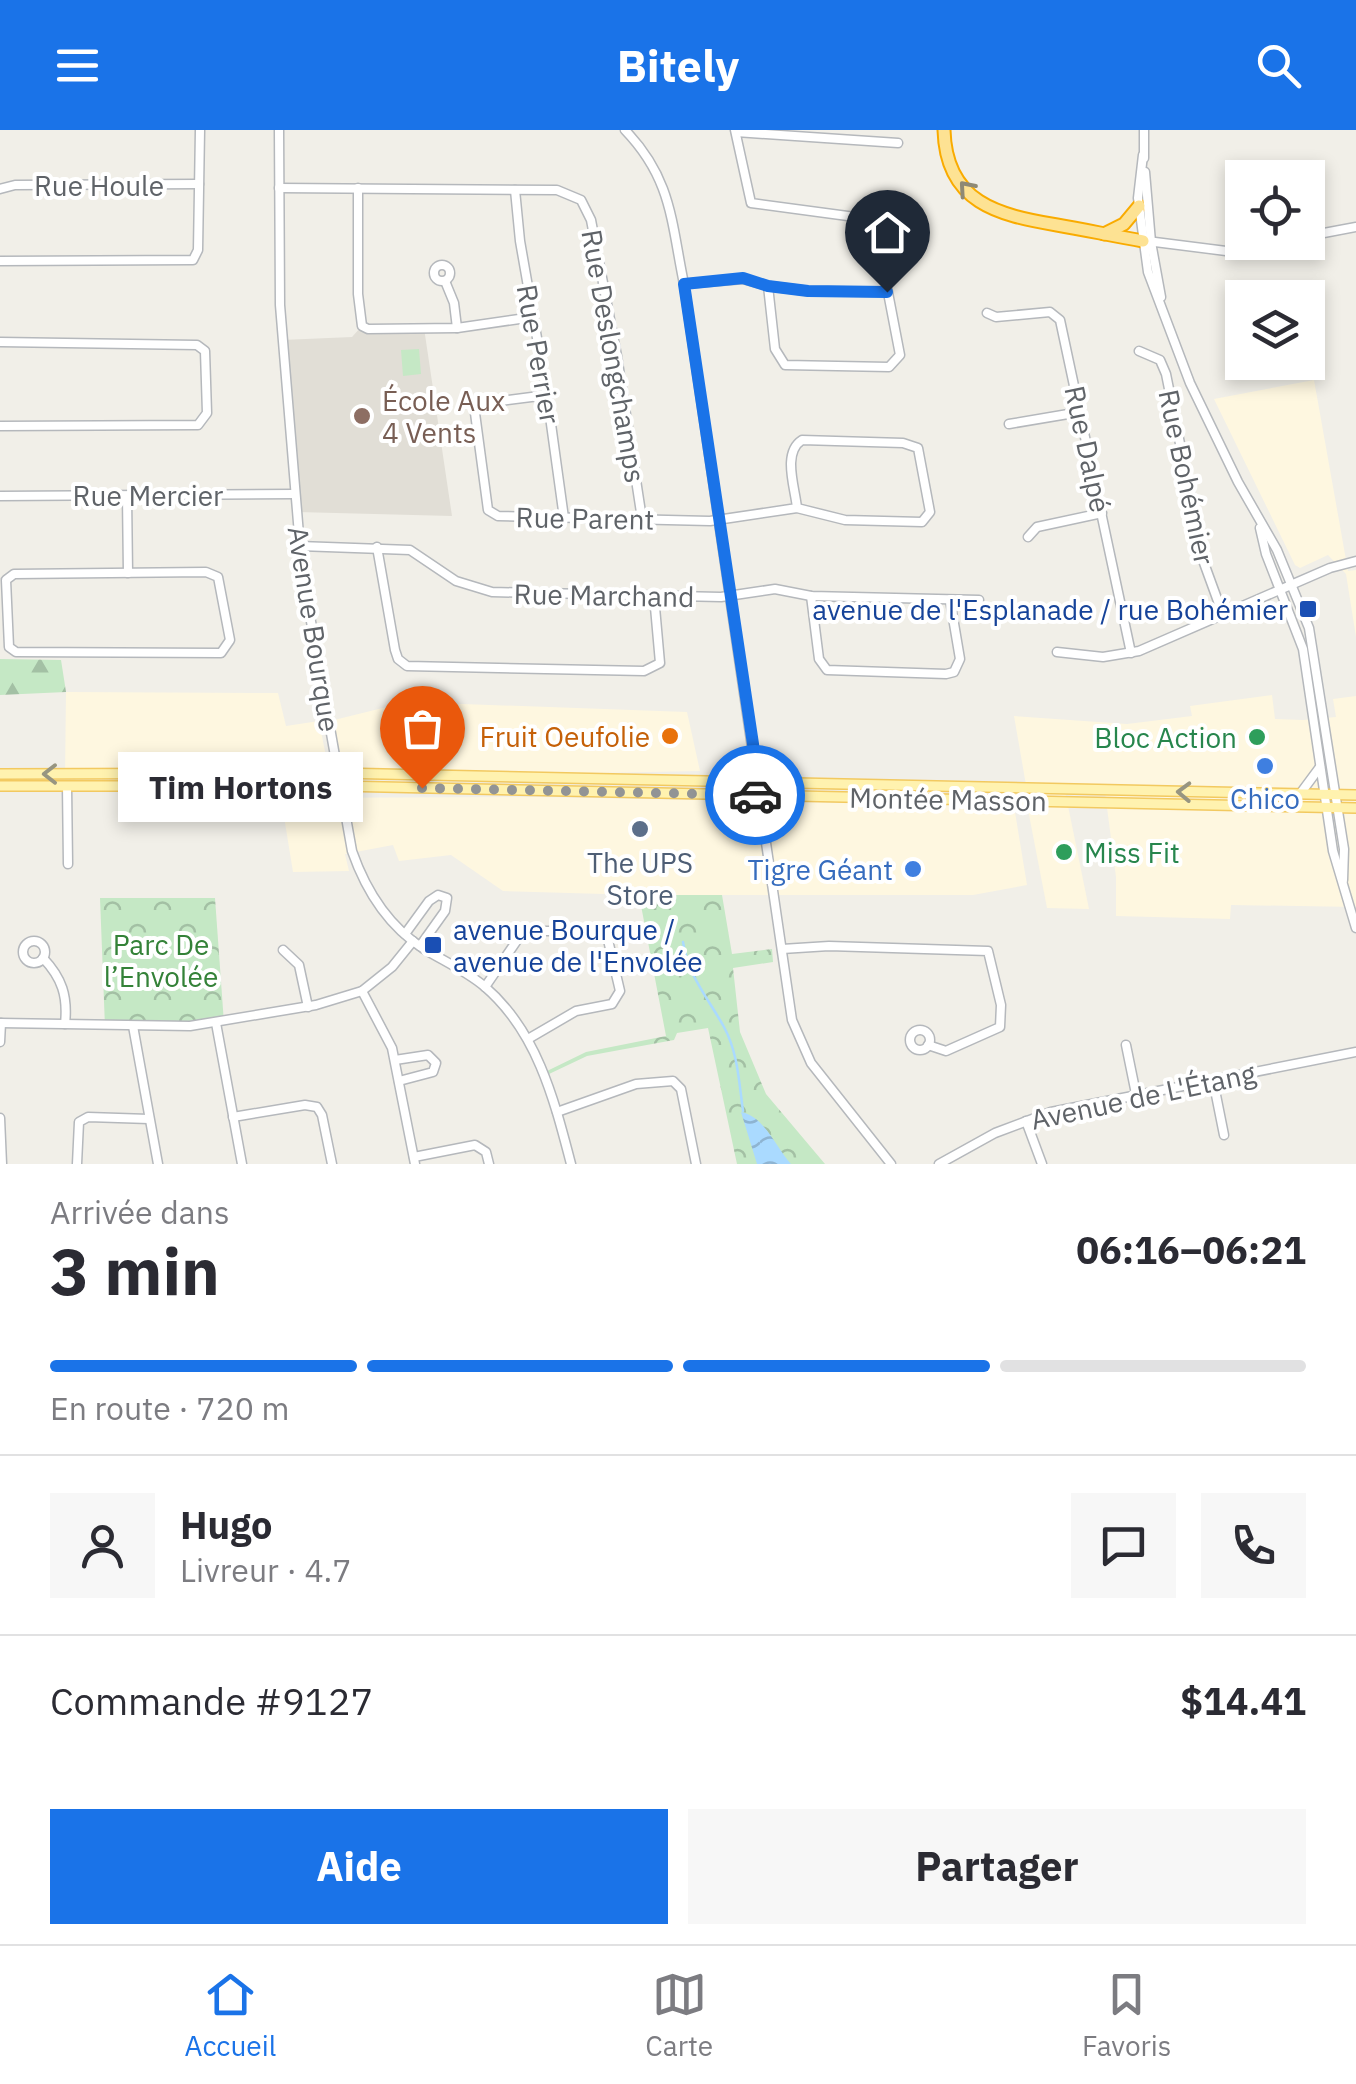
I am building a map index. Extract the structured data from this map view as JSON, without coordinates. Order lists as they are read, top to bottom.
{
  "streets": {
    "main road": ["Montée Masson"],
    "street": [
      "Rue Houle",
      "Rue Perrier",
      "Rue Deslongchamps",
      "Rue Dalpé",
      "Rue Bohémier",
      "Rue Mercier",
      "Rue Parent",
      "Rue Marchand",
      "Avenue Bourque",
      "Avenue de L'Étang"
    ]
  },
  "crossings": [
    ["Rue Perrier", "Rue Deslongchamps"],
    ["Rue Perrier", "Rue Parent"],
    ["Rue Deslongchamps", "Rue Parent"],
    ["Rue Deslongchamps", "Avenue Bourque"],
    ["Rue Mercier", "Avenue Bourque"],
    ["Rue Marchand", "Avenue Bourque"],
    ["Avenue Bourque", "Montée Masson"]
  ],
  "parks": ["Parc De l’Envolée"],
  "places": {
    "other": [
      "École Aux 4 Vents",
      "Fruit Oeufolie",
      "Bloc Action",
      "Chico",
      "Tim Hortons",
      "The UPS Store",
      "Miss Fit",
      "Tigre Géant"
    ],
    "transit": ["avenue de l'Esplanade / rue Bohémier", "avenue Bourque / avenue de l'Envolée"]
  },
  "page": {
    "header": "Bitely",
    "bubble": "Tim Hortons",
    "heading": ["3 min", "Arrivée dans", "06:16–06:21"],
    "panel": [
      "Hugo",
      "Livreur · 4.7",
      "Commande #9127",
      "$14.41"
    ],
    "bar": "En route · 720 m",
    "buttons": ["Aide", "Partager"],
    "tabs": ["Accueil", "Carte", "Favoris"]
  }
}
